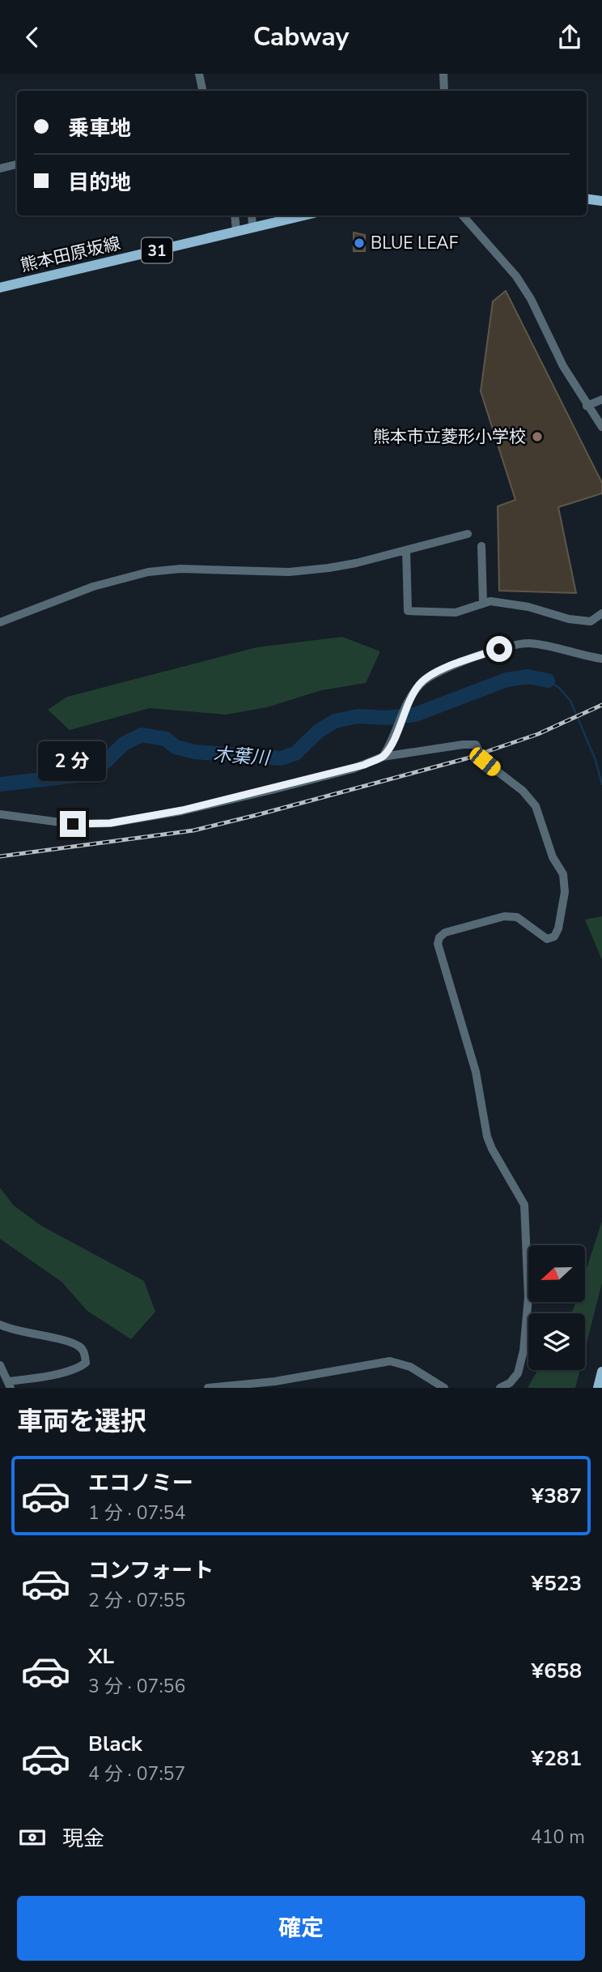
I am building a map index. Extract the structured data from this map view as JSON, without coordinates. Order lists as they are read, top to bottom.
{
  "streets": {
    "main road": ["31", "熊本田原坂線"]
  },
  "water": ["木葉川"],
  "places": ["BLUE LEAF", "熊本市立菱形小学校"],
  "north": "left",
  "page": {
    "header": "Cabway",
    "banner": ["乗車地", "目的地"],
    "bubble": "2 分",
    "heading": "車両を選択",
    "list": [
      {
        "name": "エコノミー",
        "note": "1 分 · 07:54",
        "value": "¥387"
      },
      {
        "name": "コンフォート",
        "note": "2 分 · 07:55",
        "value": "¥523"
      },
      {
        "name": "XL",
        "note": "3 分 · 07:56",
        "value": "¥658"
      },
      {
        "name": "Black",
        "note": "4 分 · 07:57",
        "value": "¥281"
      }
    ],
    "pay": ["現金", "410 m"],
    "buttons": "確定"
  }
}
